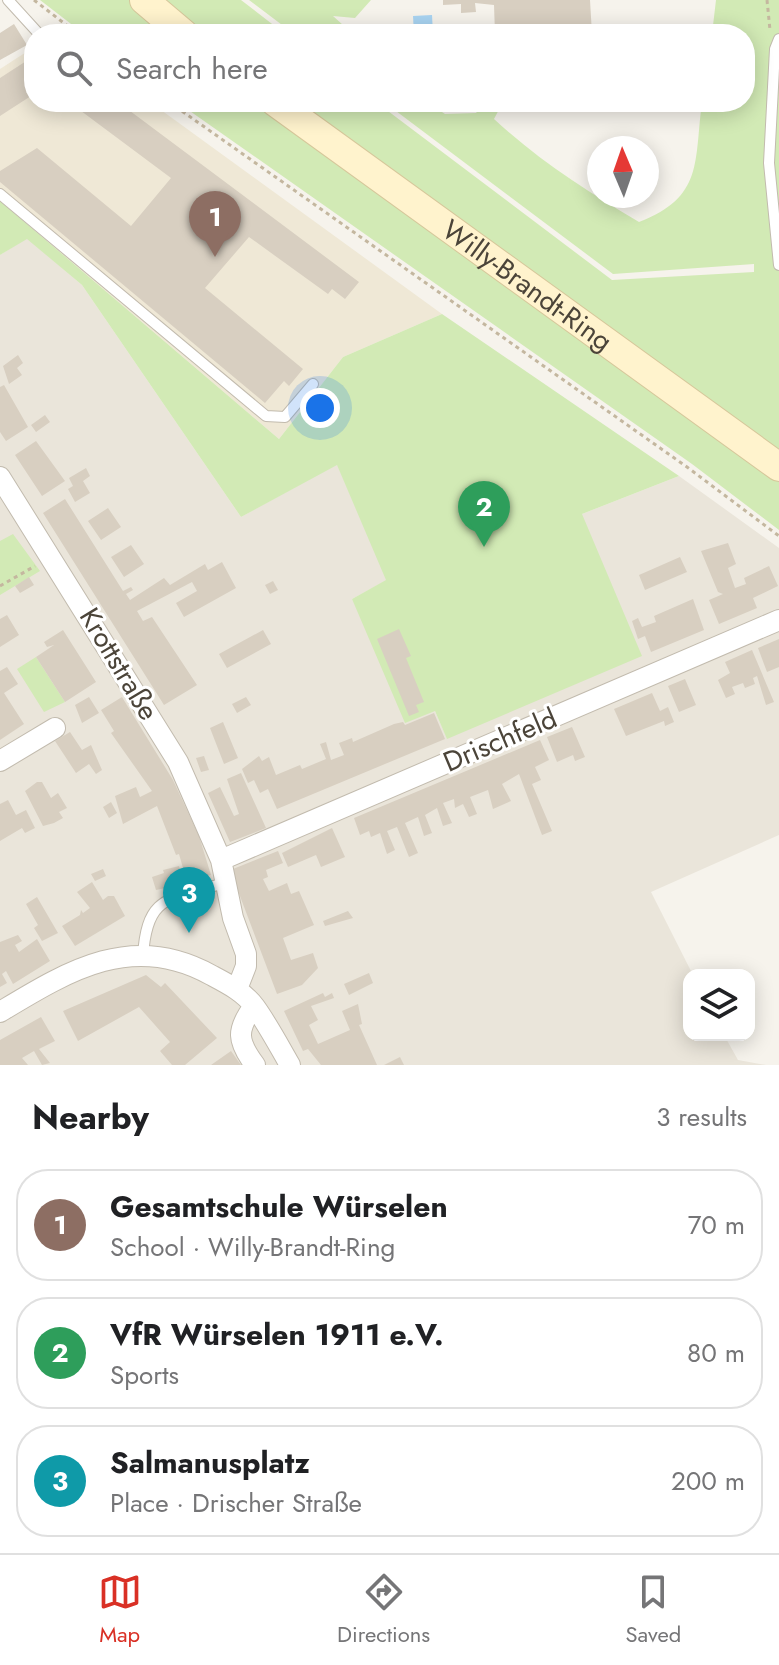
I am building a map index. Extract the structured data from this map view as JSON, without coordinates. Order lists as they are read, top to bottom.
{
  "streets": {
    "main road": ["Willy-Brandt-Ring"],
    "street": ["Krottstraße", "Drischfeld"]
  },
  "crossings": [
    ["Krottstraße", "Drischfeld"]
  ],
  "north": "top",
  "page": {
    "search": "Search here",
    "pins": ["1", "2", "3"],
    "heading": ["Nearby", "3 results"],
    "list": [
      {
        "mark": "1",
        "name": "Gesamtschule Würselen",
        "note": "School · Willy-Brandt-Ring",
        "value": "70 m"
      },
      {
        "mark": "2",
        "name": "VfR Würselen 1911 e.V.",
        "note": "Sports",
        "value": "80 m"
      },
      {
        "mark": "3",
        "name": "Salmanusplatz",
        "note": "Place · Drischer Straße",
        "value": "200 m"
      }
    ],
    "nav": ["Map", "Directions", "Saved"]
  }
}
